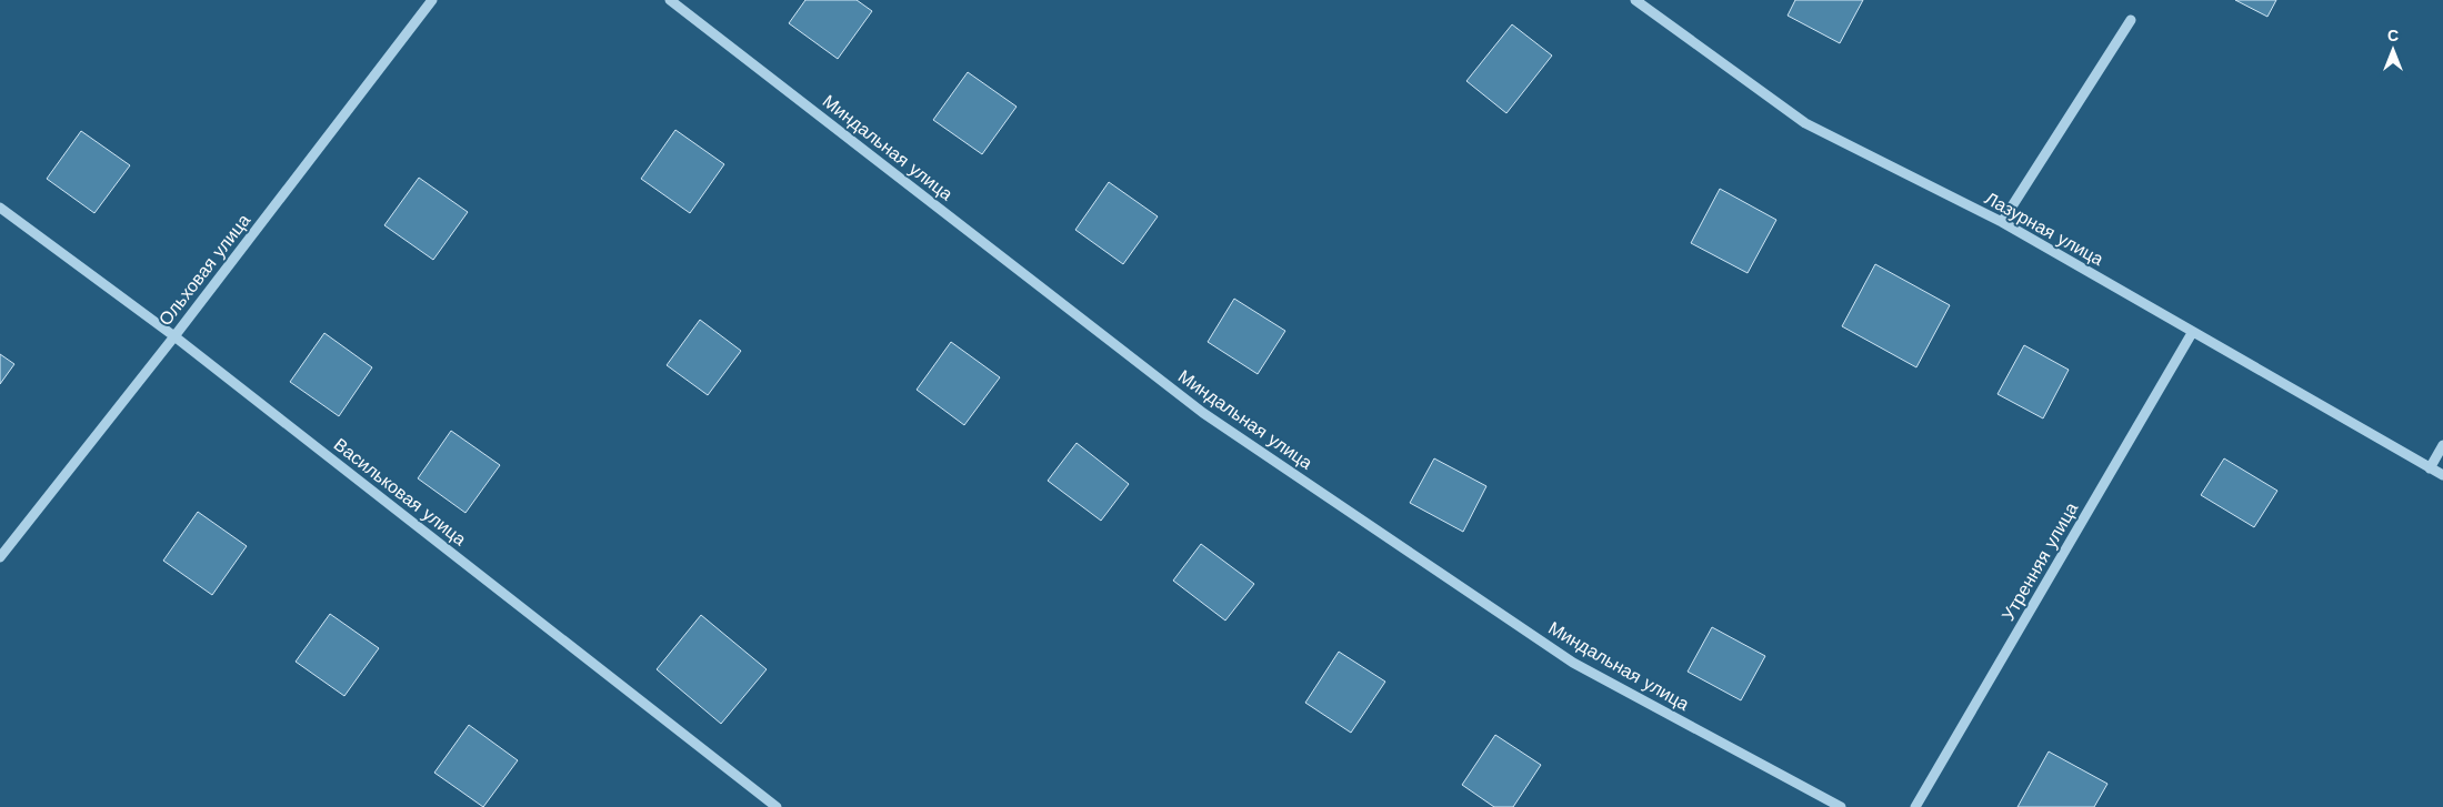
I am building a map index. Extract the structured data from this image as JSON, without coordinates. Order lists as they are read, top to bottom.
{
  "streets": {
    "street": [
      "Миндальная улица",
      "Лазурная улица",
      "Ольховая улица",
      "Васильковая улица",
      "Утренняя улица"
    ]
  },
  "crossings": [
    ["Лазурная улица", "Утренняя улица"],
    ["Ольховая улица", "Васильковая улица"]
  ],
  "north": "top"
}
